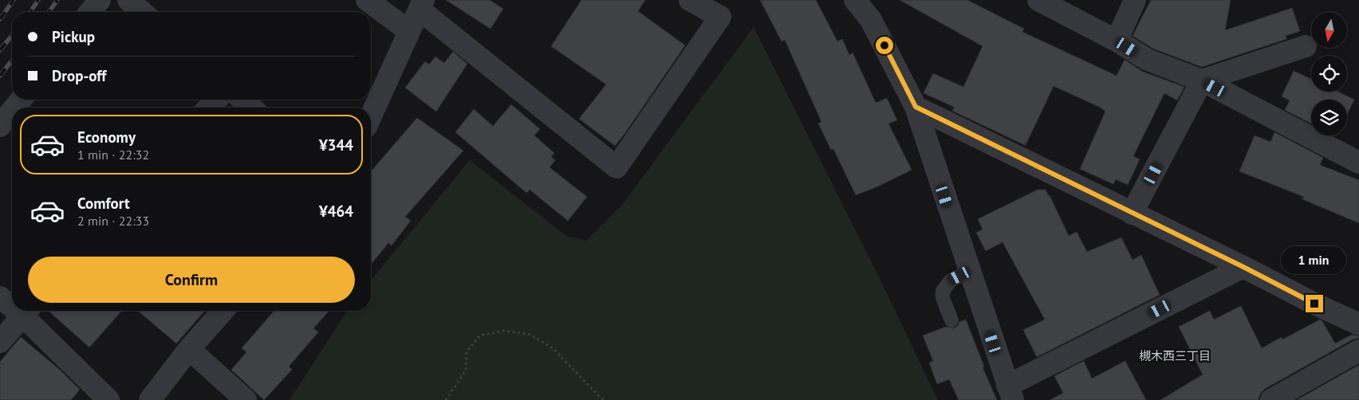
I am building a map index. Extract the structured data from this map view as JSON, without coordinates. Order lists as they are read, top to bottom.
{
  "districts": ["槻木西三丁目"],
  "north": "bottom",
  "page": {
    "banner": ["Pickup", "Drop-off"],
    "list": [
      {
        "name": "Economy",
        "note": "1 min · 22:32",
        "value": "¥344"
      },
      {
        "name": "Comfort",
        "note": "2 min · 22:33",
        "value": "¥464"
      }
    ],
    "bubble": "1 min",
    "buttons": "Confirm"
  }
}
